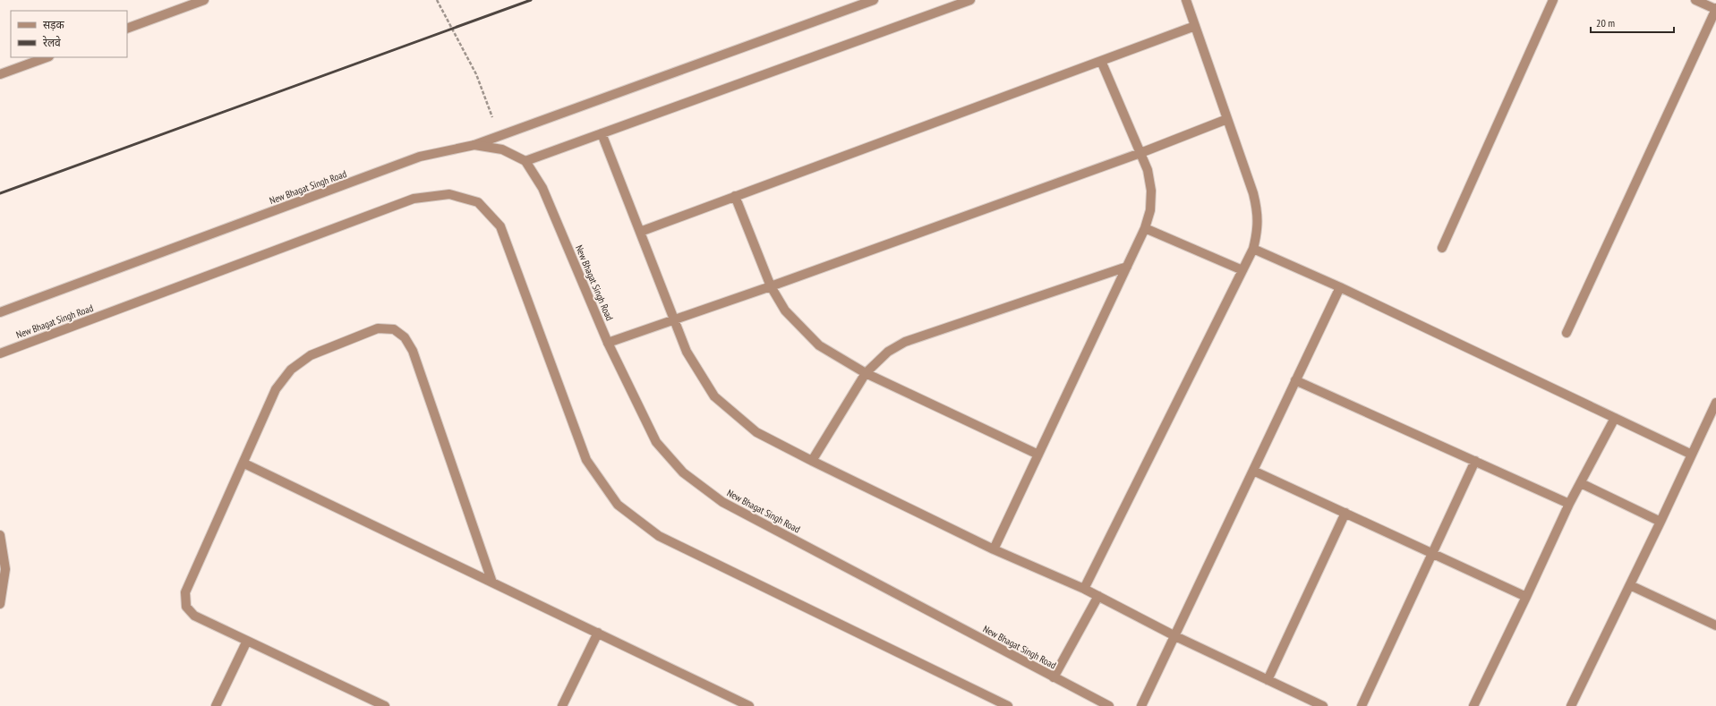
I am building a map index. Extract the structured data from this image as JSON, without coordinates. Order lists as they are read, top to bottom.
{
  "streets": {
    "street": ["New Bhagat Singh Road"]
  },
  "legend": ["सड़क", "रेलवे"],
  "scale_bar": "20 m"
}
